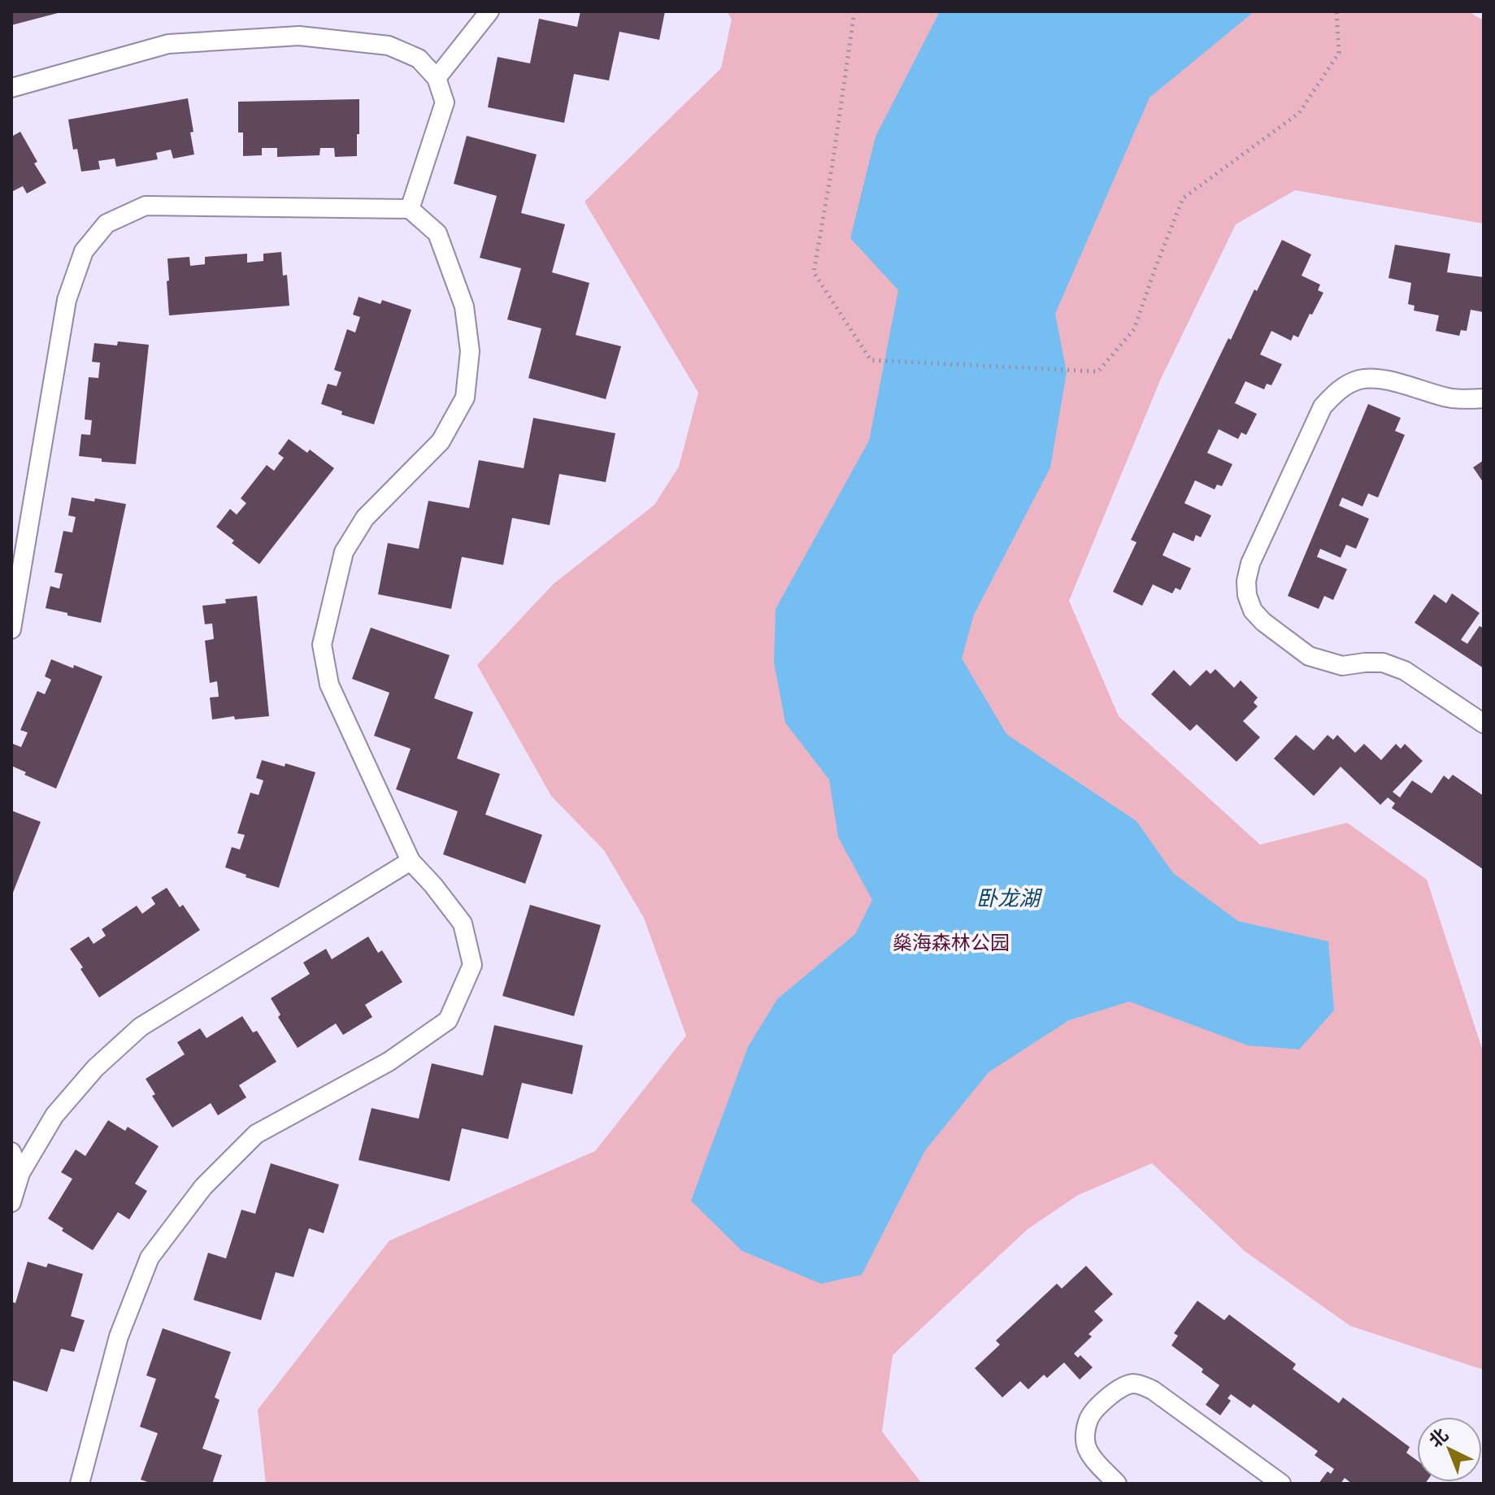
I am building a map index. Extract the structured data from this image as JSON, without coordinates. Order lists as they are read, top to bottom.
{
  "water": ["卧龙湖"],
  "parks": ["燊海森林公园"],
  "north": "top left"
}
